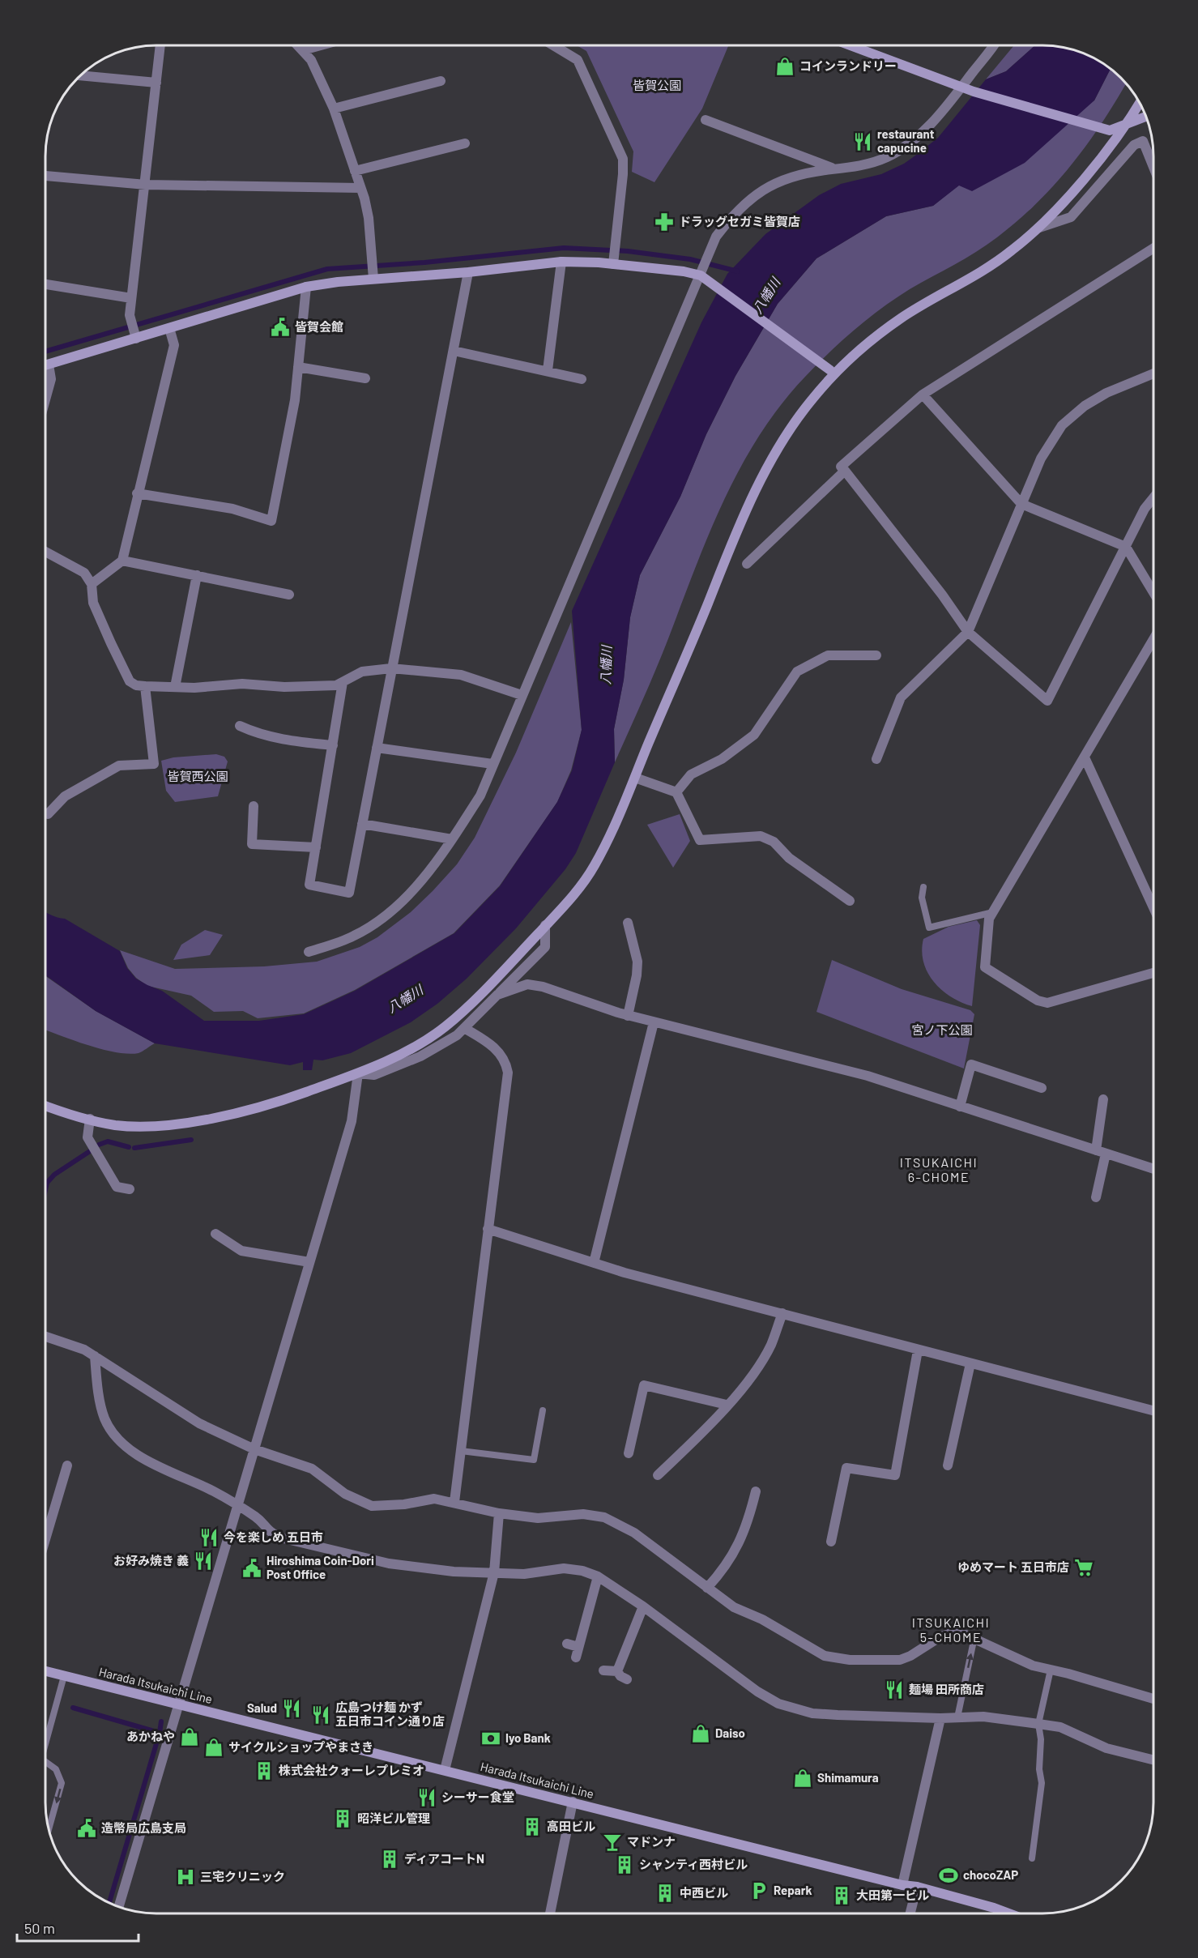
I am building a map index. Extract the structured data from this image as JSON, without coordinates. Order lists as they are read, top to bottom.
{
  "streets": {
    "street": ["Harada Itsukaichi Line"]
  },
  "districts": ["ITSUKAICHI 6-CHOME", "ITSUKAICHI 5-CHOME"],
  "water": ["八幡川"],
  "parks": ["皆賀公園", "皆賀西公園", "宮ノ下公園"],
  "places": {
    "shop": [
      "コインランドリー",
      "Daiso",
      "あかねや",
      "サイクルショップやまさき",
      "Shimamura"
    ],
    "restaurant": [
      "restaurant capucine",
      "今を楽しめ 五日市",
      "お好み焼き 義",
      "麺場 田所商店",
      "Salud",
      "広島つけ麺 かず 五日市コイン通り店",
      "シーサー食堂"
    ],
    "pharmacy": ["ドラッグセガミ皆賀店"],
    "public building": ["皆賀会館", "Hiroshima Coin-Dori Post Office", "造幣局広島支局"],
    "supermarket": ["ゆめマート 五日市店"],
    "bank": ["Iyo Bank"],
    "building": [
      "株式会社クォーレプレミオ",
      "昭洋ビル管理",
      "高田ビル",
      "ディアコートN",
      "シャンティ西村ビル",
      "中西ビル",
      "大田第一ビル"
    ],
    "bar": ["マドンナ"],
    "sports": ["chocoZAP"],
    "hospital": ["三宅クリニック"],
    "parking": ["Repark"]
  },
  "scale_bar": "50 m"
}
